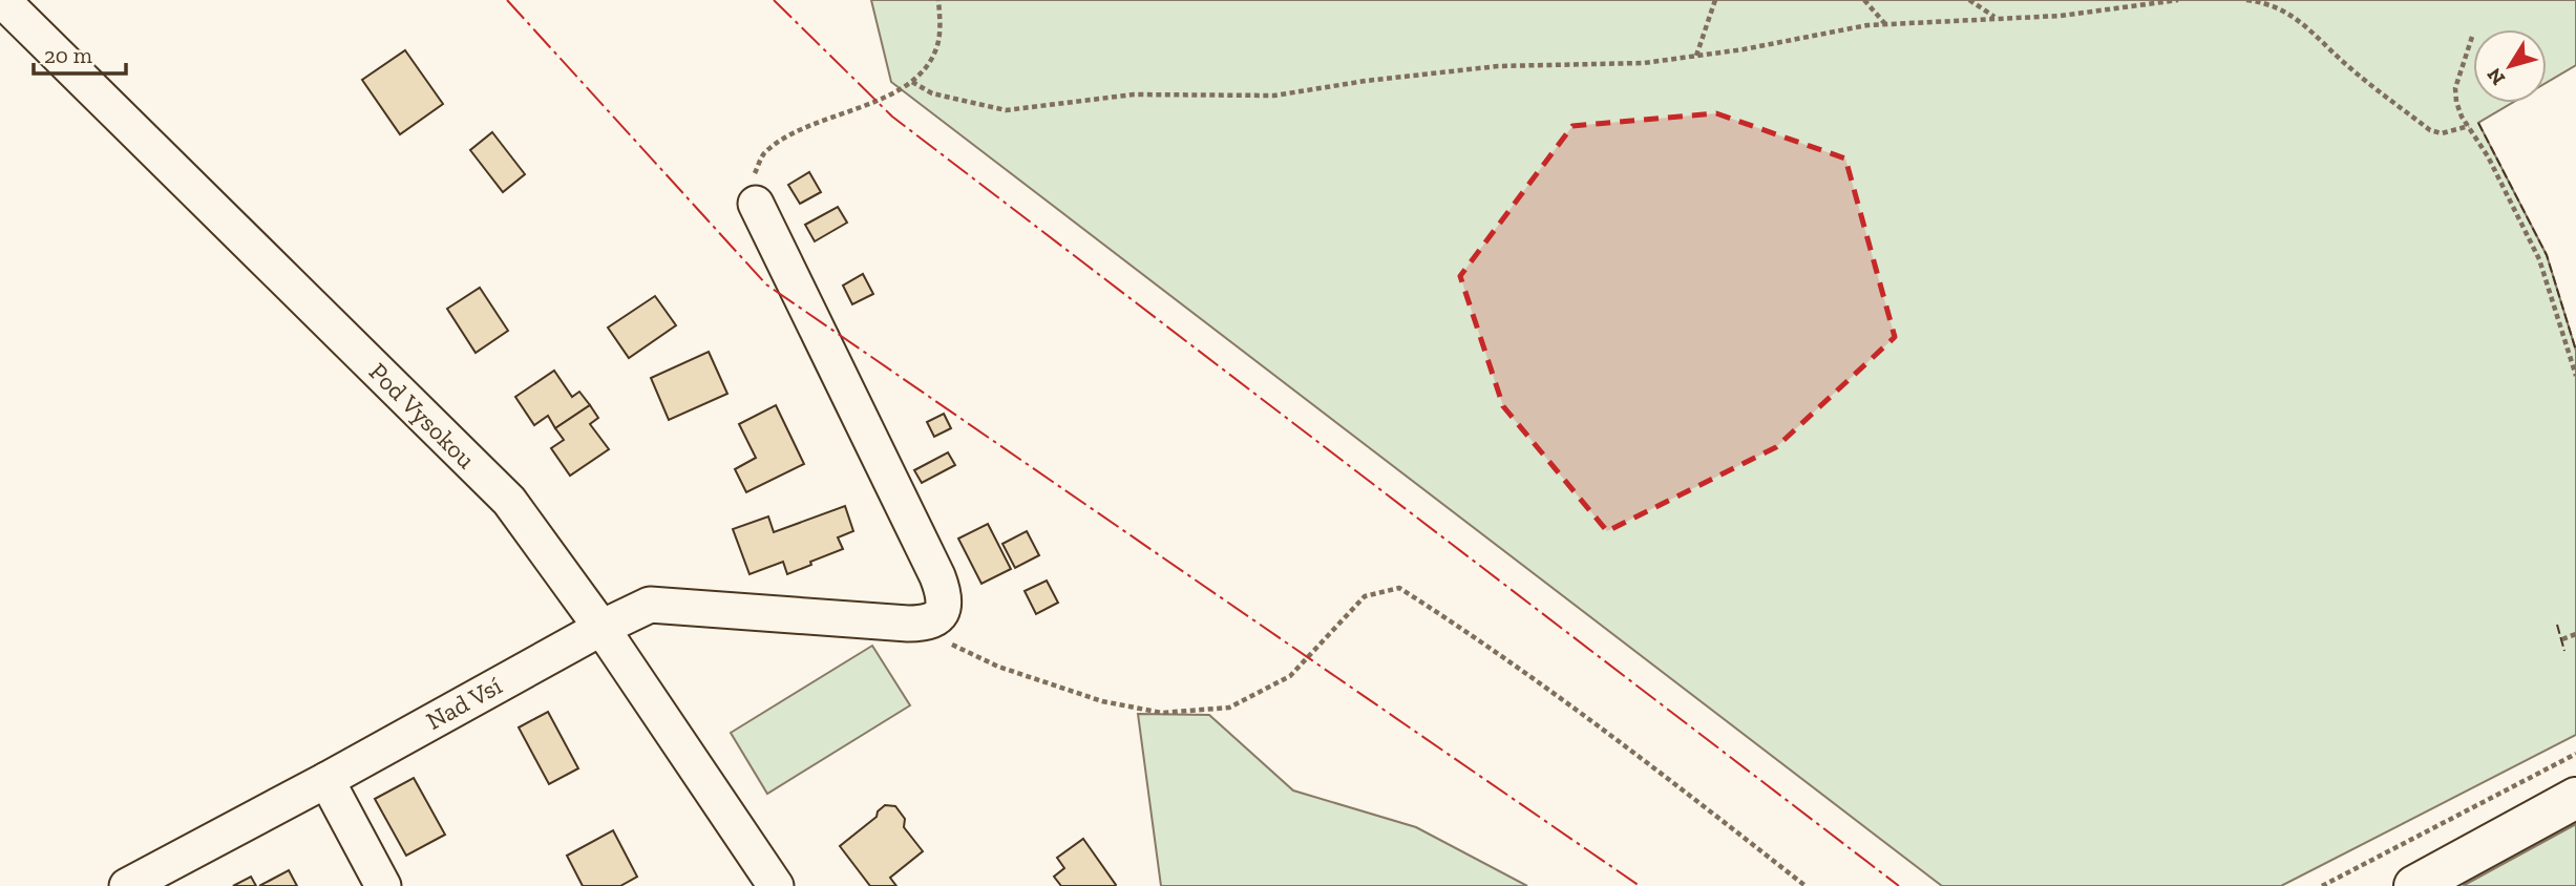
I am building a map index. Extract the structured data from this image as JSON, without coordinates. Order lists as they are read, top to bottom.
{
  "streets": {
    "street": ["Pod Vysokou", "Nad Vsí"]
  },
  "crossings": [
    ["Pod Vysokou", "Nad Vsí"]
  ],
  "scale_bar": "20 m",
  "north": "bottom left"
}
